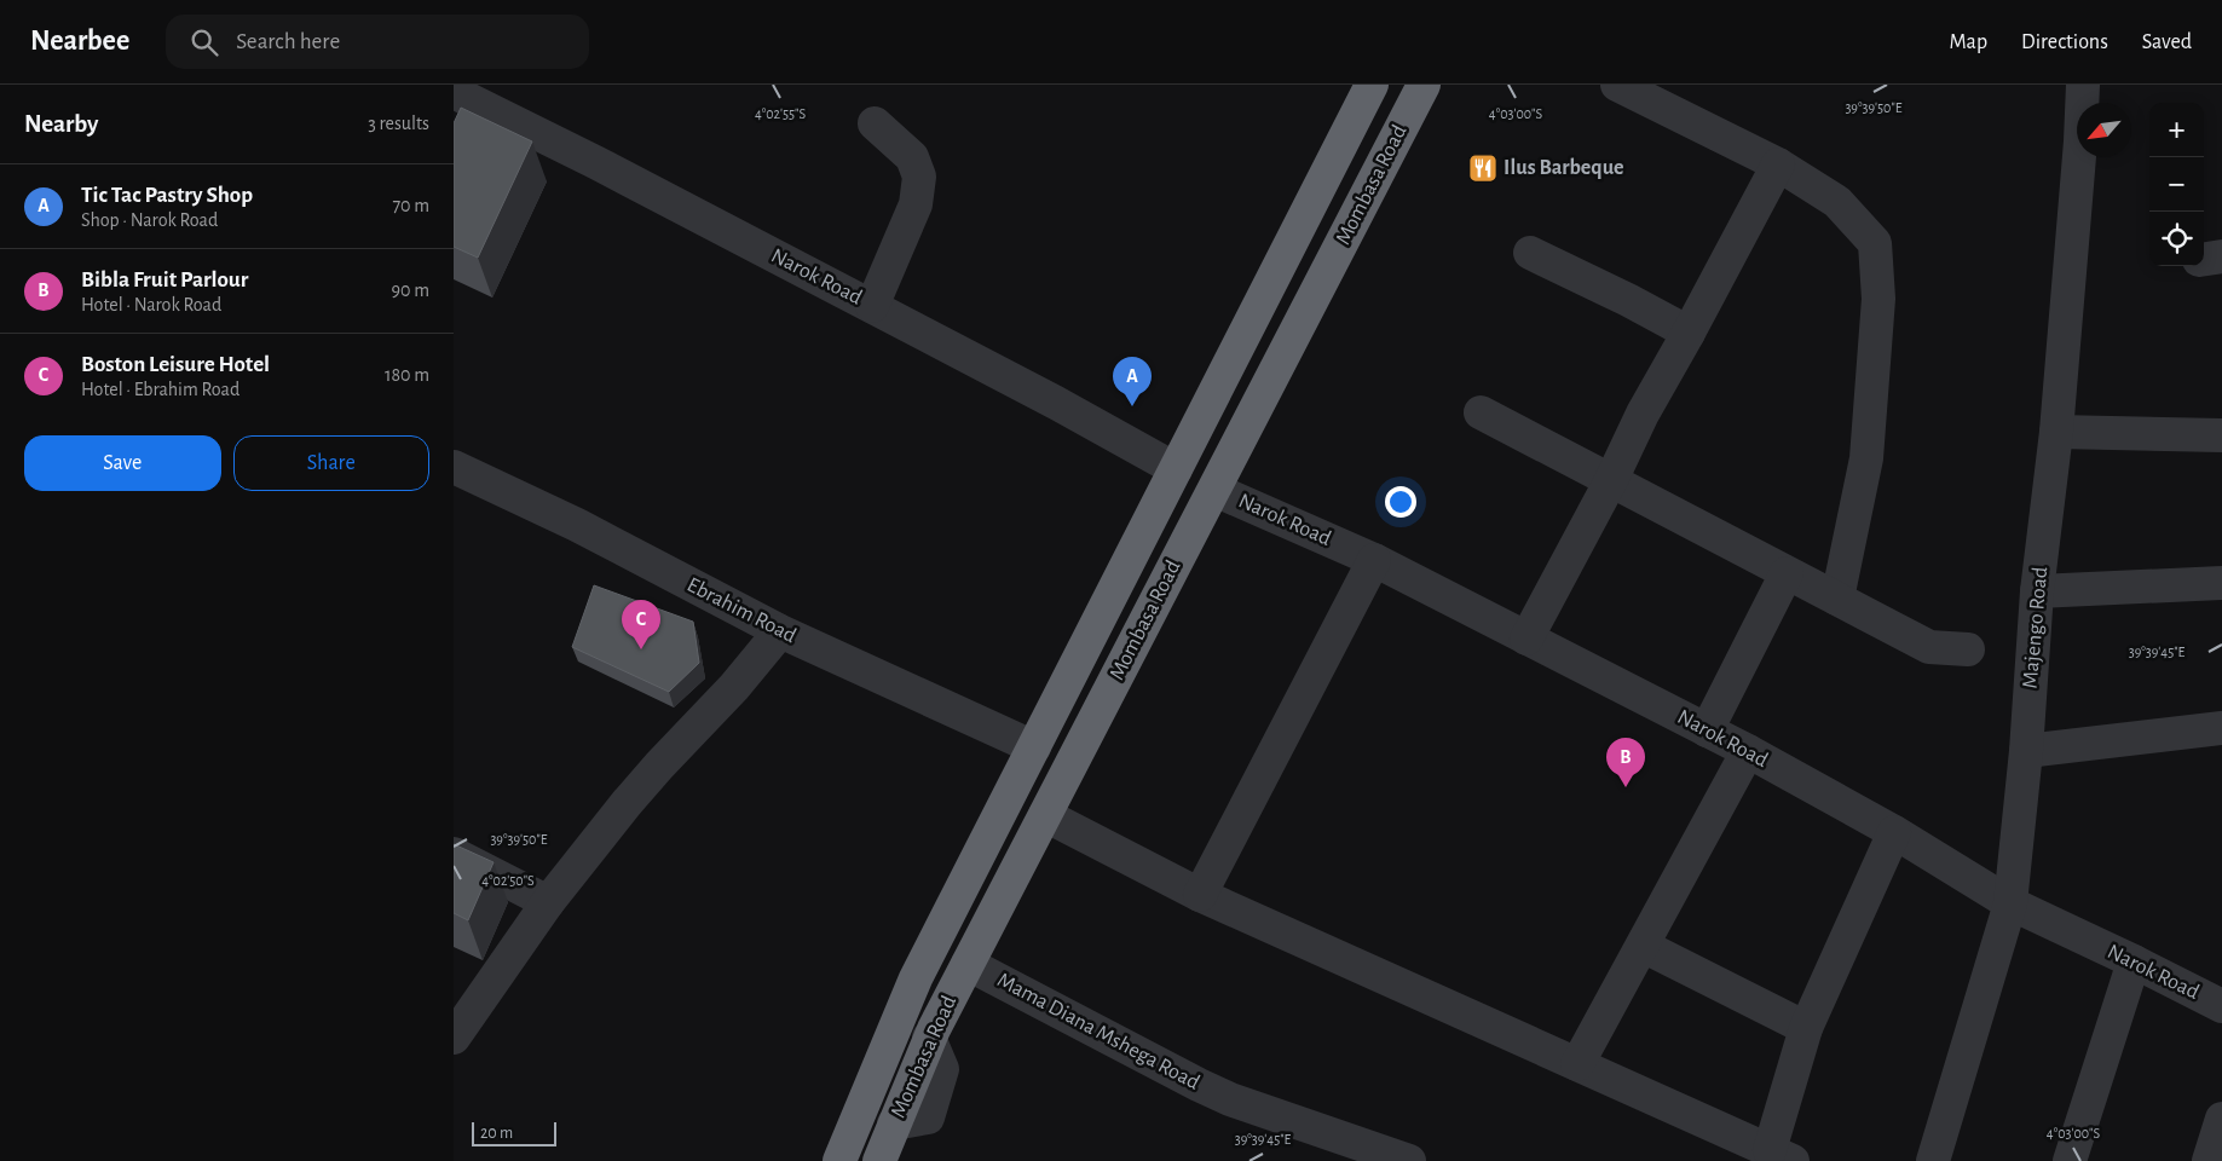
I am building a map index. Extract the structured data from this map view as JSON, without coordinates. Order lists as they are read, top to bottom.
{
  "streets": {
    "highway": ["Mombasa Road"],
    "street": [
      "Narok Road",
      "Ebrahim Road",
      "Majengo Road",
      "Mama Diana Mshega Road"
    ]
  },
  "crossings": [
    ["Mombasa Road", "Narok Road"],
    ["Mombasa Road", "Ebrahim Road"],
    ["Mombasa Road", "Mama Diana Mshega Road"],
    ["Narok Road", "Majengo Road"]
  ],
  "places": {
    "restaurant": ["Ilus Barbeque"]
  },
  "scale_bar": "20 m",
  "north": "bottom left",
  "page": {
    "header": "Nearbee",
    "search": "Search here",
    "nav": ["Map", "Directions", "Saved"],
    "heading": ["Nearby", "3 results"],
    "map_buttons": ["+", "−"],
    "list": [
      {
        "mark": "A",
        "name": "Tic Tac Pastry Shop",
        "note": "Shop · Narok Road",
        "value": "70 m"
      },
      {
        "mark": "B",
        "name": "Bibla Fruit Parlour",
        "note": "Hotel · Narok Road",
        "value": "90 m"
      },
      {
        "mark": "C",
        "name": "Boston Leisure Hotel",
        "note": "Hotel · Ebrahim Road",
        "value": "180 m"
      }
    ],
    "pins": ["A", "C", "B"],
    "buttons": ["Save", "Share"],
    "scale": "20 m"
  },
  "coordinates": [
    "39°39'50\"E",
    "4°02'55\"S",
    "4°03'00\"S",
    "39°39'45\"E",
    "4°02'50\"S"
  ]
}
